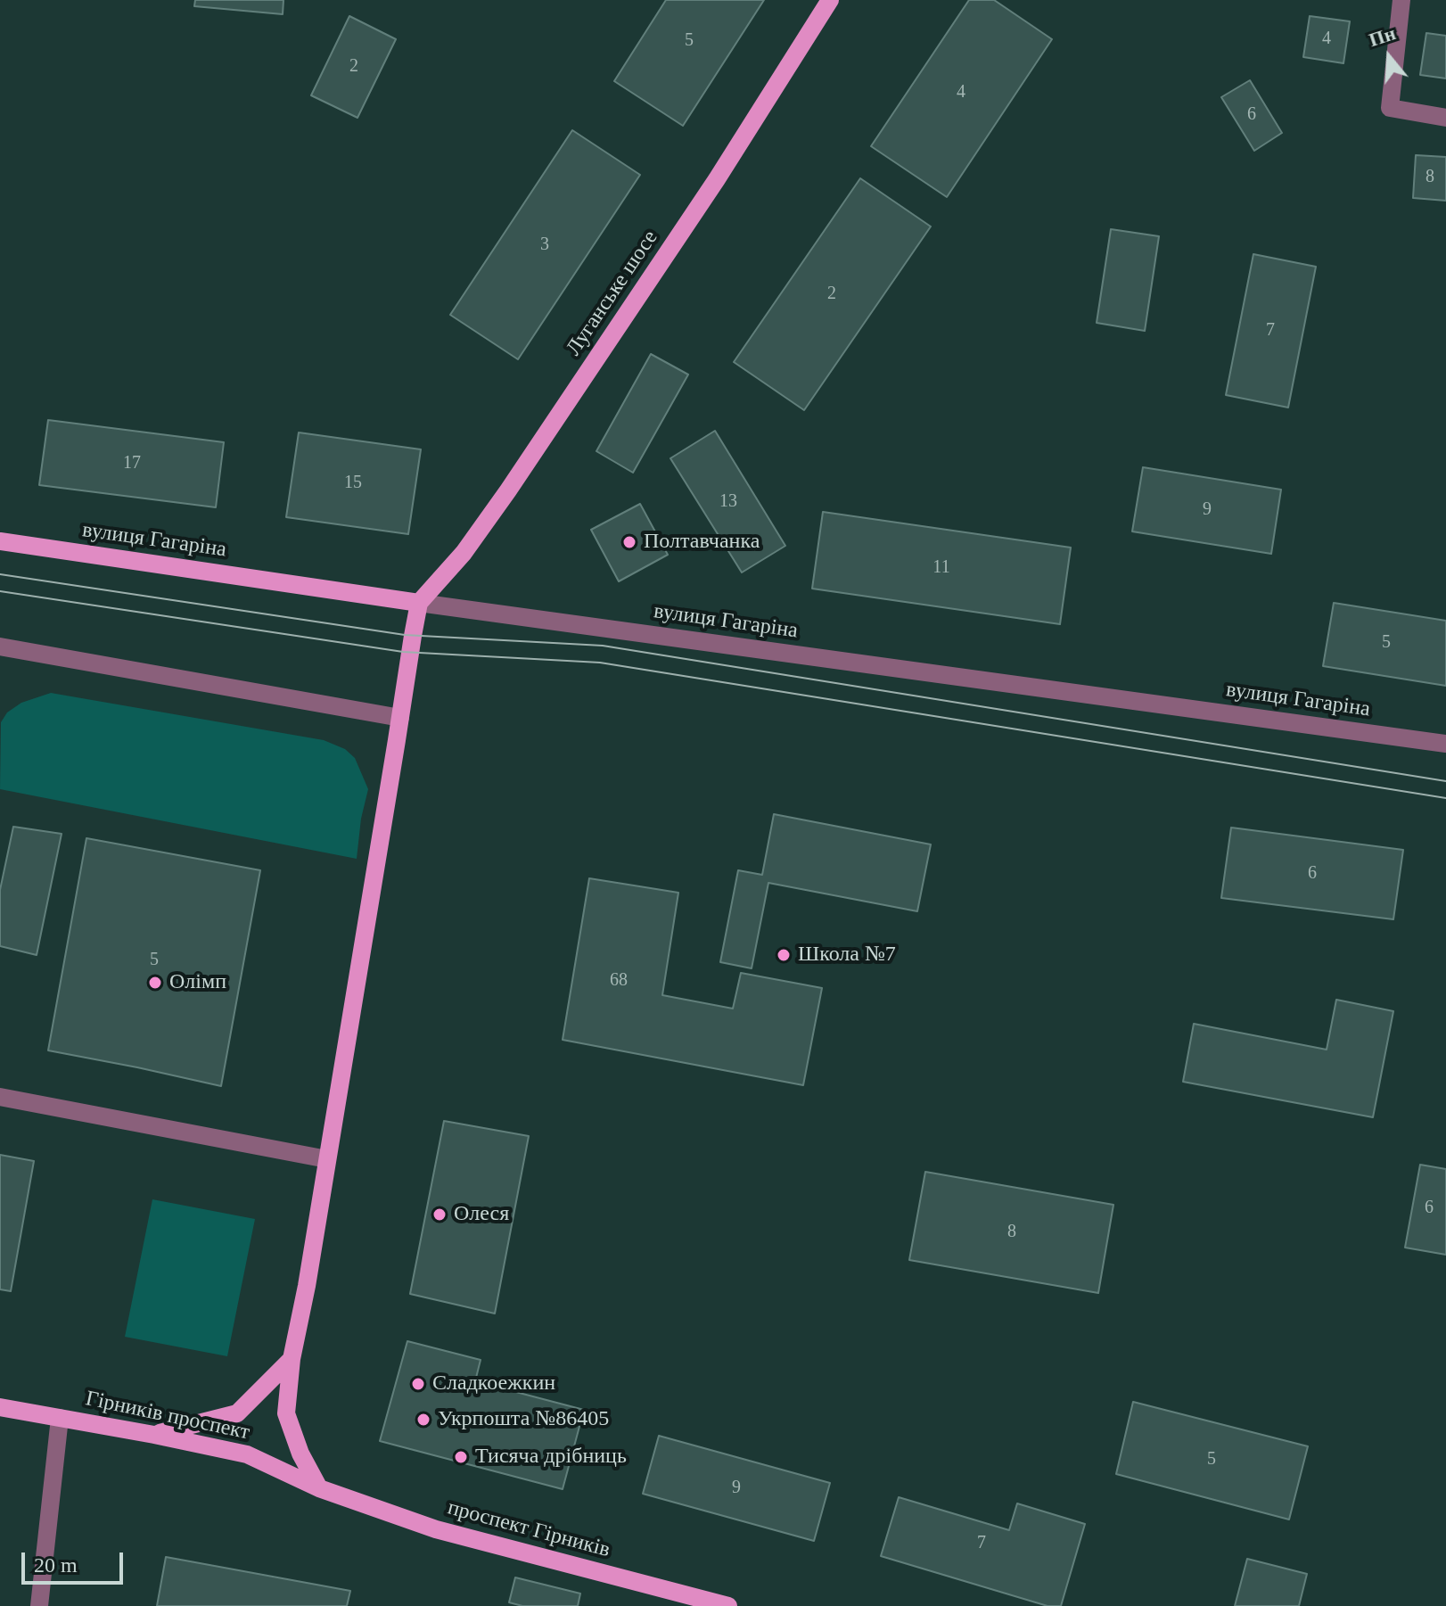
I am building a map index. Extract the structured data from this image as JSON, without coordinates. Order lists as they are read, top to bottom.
{
  "streets": {
    "main road": [
      "Луганське шосе",
      "вулиця Гагаріна",
      "Гірників проспект",
      "проспект Гірників"
    ]
  },
  "crossings": [
    ["Луганське шосе", "вулиця Гагаріна"],
    ["Гірників проспект", "проспект Гірників"]
  ],
  "places": [
    "Полтавчанка",
    "Школа №7",
    "Олімп",
    "Олеся",
    "Сладкоежкин",
    "Укрпошта №86405",
    "Тисяча дрібниць"
  ],
  "house_numbers": [
    "4",
    "5",
    "2",
    "4",
    "6",
    "8",
    "3",
    "2",
    "7",
    "17",
    "15",
    "13",
    "9",
    "11",
    "5",
    "6",
    "5",
    "68",
    "6",
    "8",
    "5",
    "9",
    "7"
  ],
  "scale_bar": "20 m",
  "north": "top"
}
